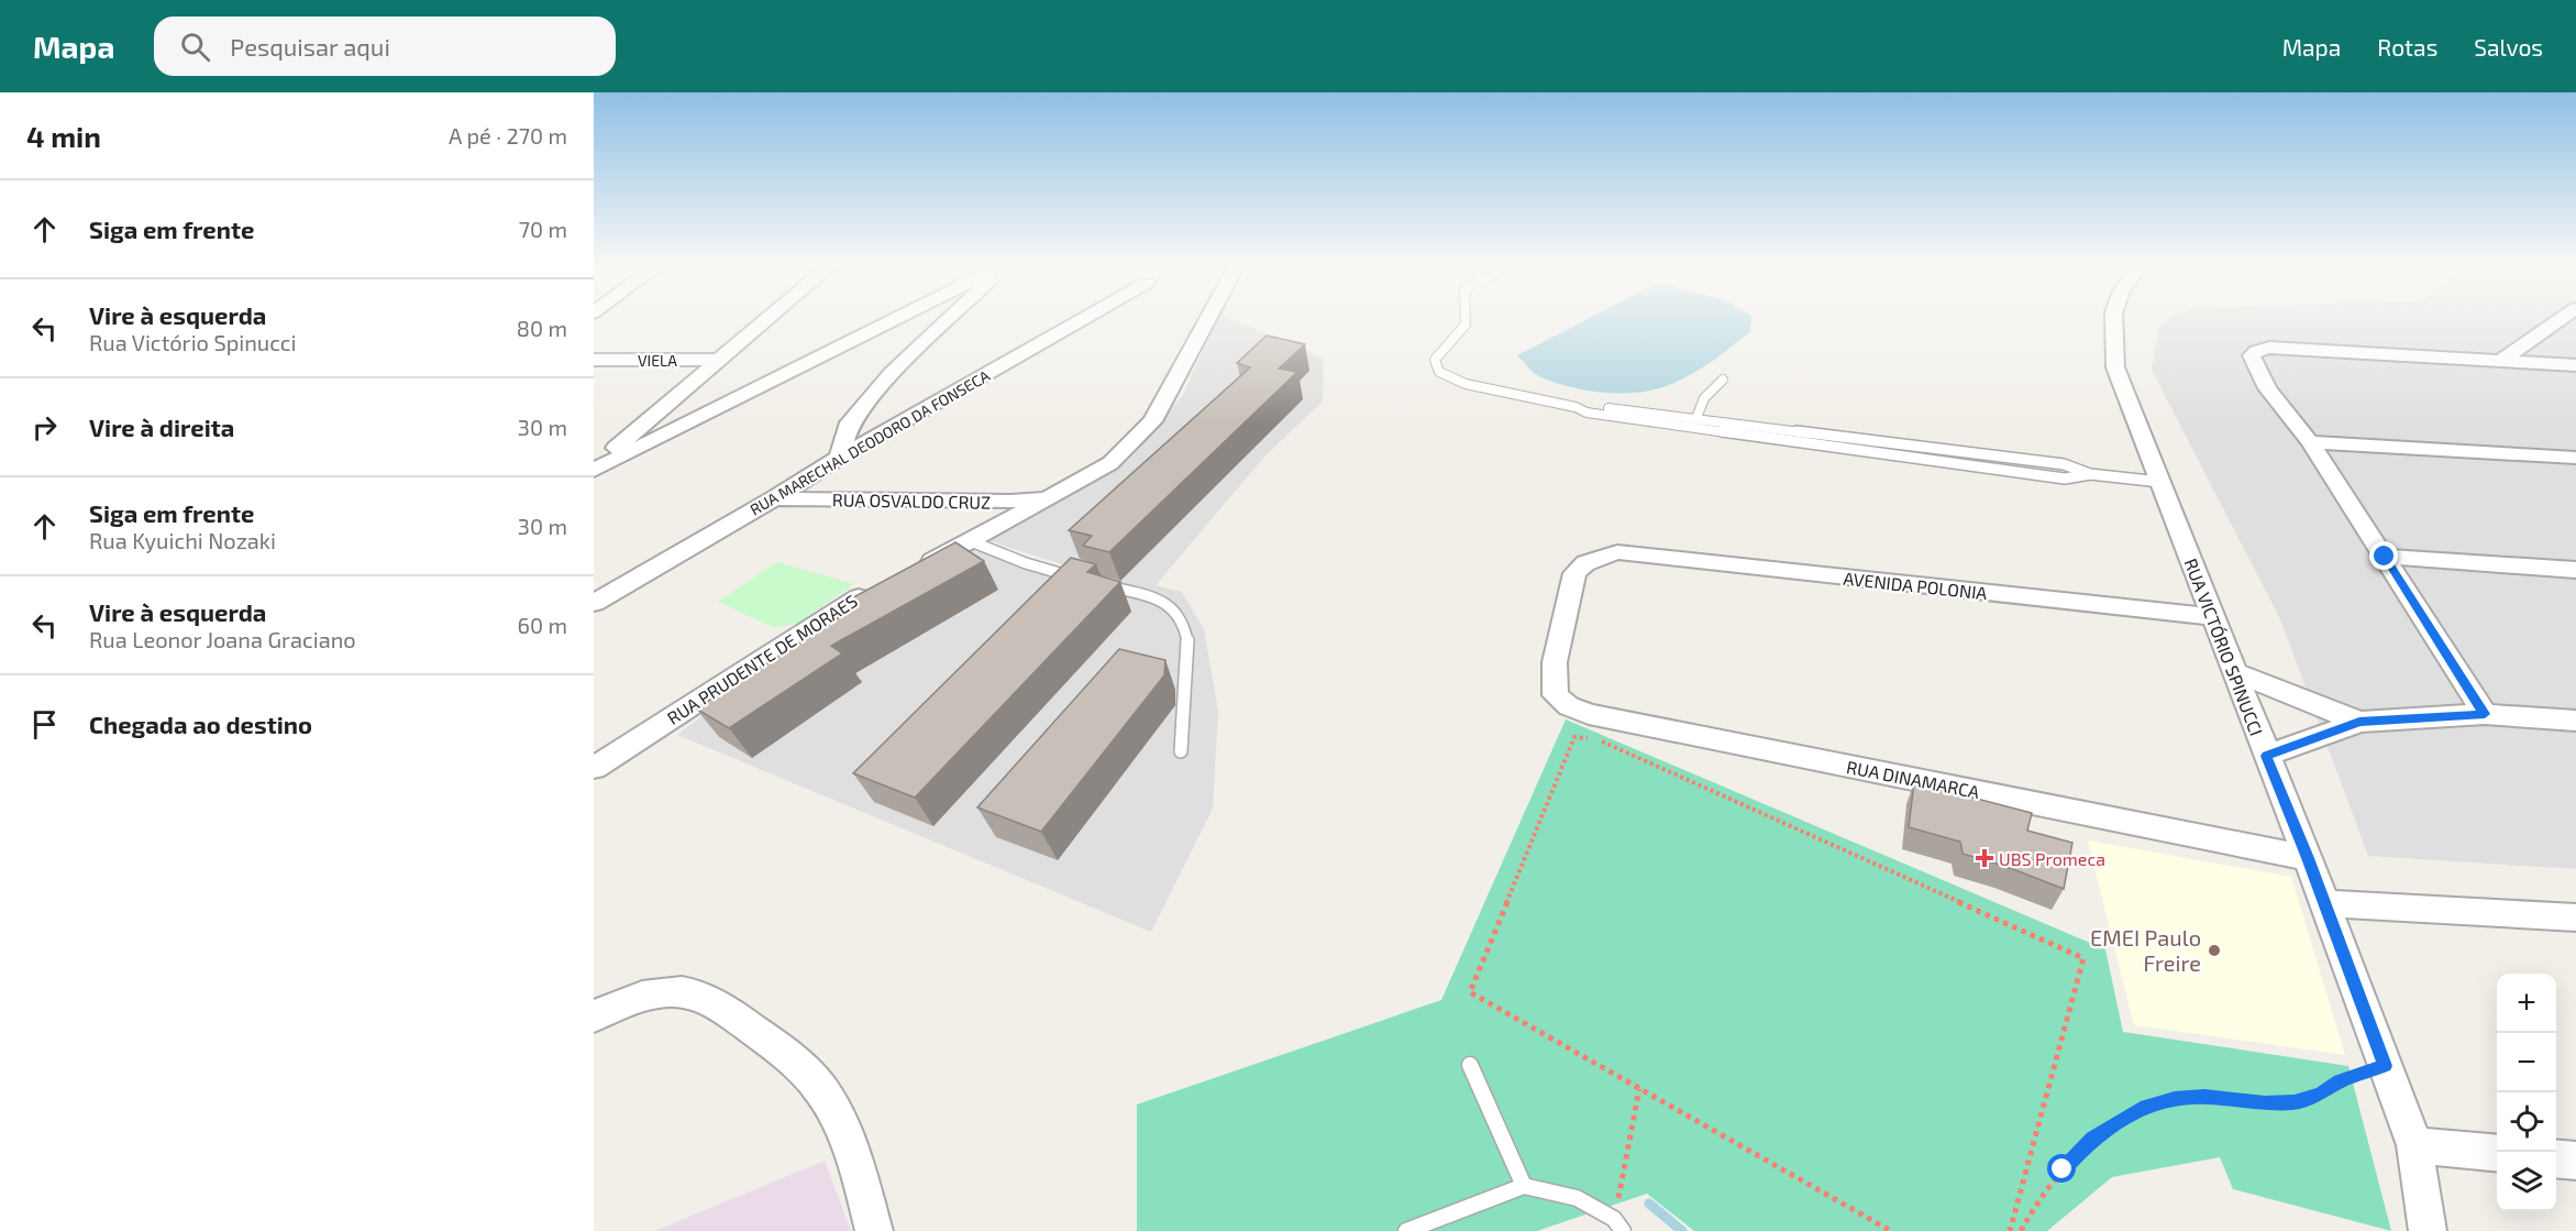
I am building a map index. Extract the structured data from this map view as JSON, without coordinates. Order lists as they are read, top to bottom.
{
  "streets": {
    "street": [
      "VIELA",
      "RUA MARECHAL DEODORO DA FONSECA",
      "RUA OSVALDO CRUZ",
      "AVENIDA POLONIA",
      "RUA VICTÓRIO SPINUCCI",
      "RUA PRUDENTE DE MORAES",
      "RUA DINAMARCA"
    ]
  },
  "crossings": [
    ["RUA MARECHAL DEODORO DA FONSECA", "RUA OSVALDO CRUZ"],
    ["AVENIDA POLONIA", "RUA VICTÓRIO SPINUCCI"],
    ["AVENIDA POLONIA", "RUA DINAMARCA"],
    ["RUA VICTÓRIO SPINUCCI", "RUA DINAMARCA"]
  ],
  "places": {
    "health": ["UBS Promeca"],
    "other": ["EMEI Paulo Freire"]
  },
  "page": {
    "header": "Mapa",
    "search": "Pesquisar aqui",
    "nav": ["Mapa", "Rotas", "Salvos"],
    "heading": ["4 min", "A pé · 270 m"],
    "list": [
      ["Siga em frente", "70 m"],
      ["Vire à esquerda", "Rua Victório Spinucci", "80 m"],
      ["Vire à direita", "30 m"],
      ["Siga em frente", "Rua Kyuichi Nozaki", "30 m"],
      ["Vire à esquerda", "Rua Leonor Joana Graciano", "60 m"],
      "Chegada ao destino"
    ],
    "map_buttons": ["+", "−"]
  }
}
